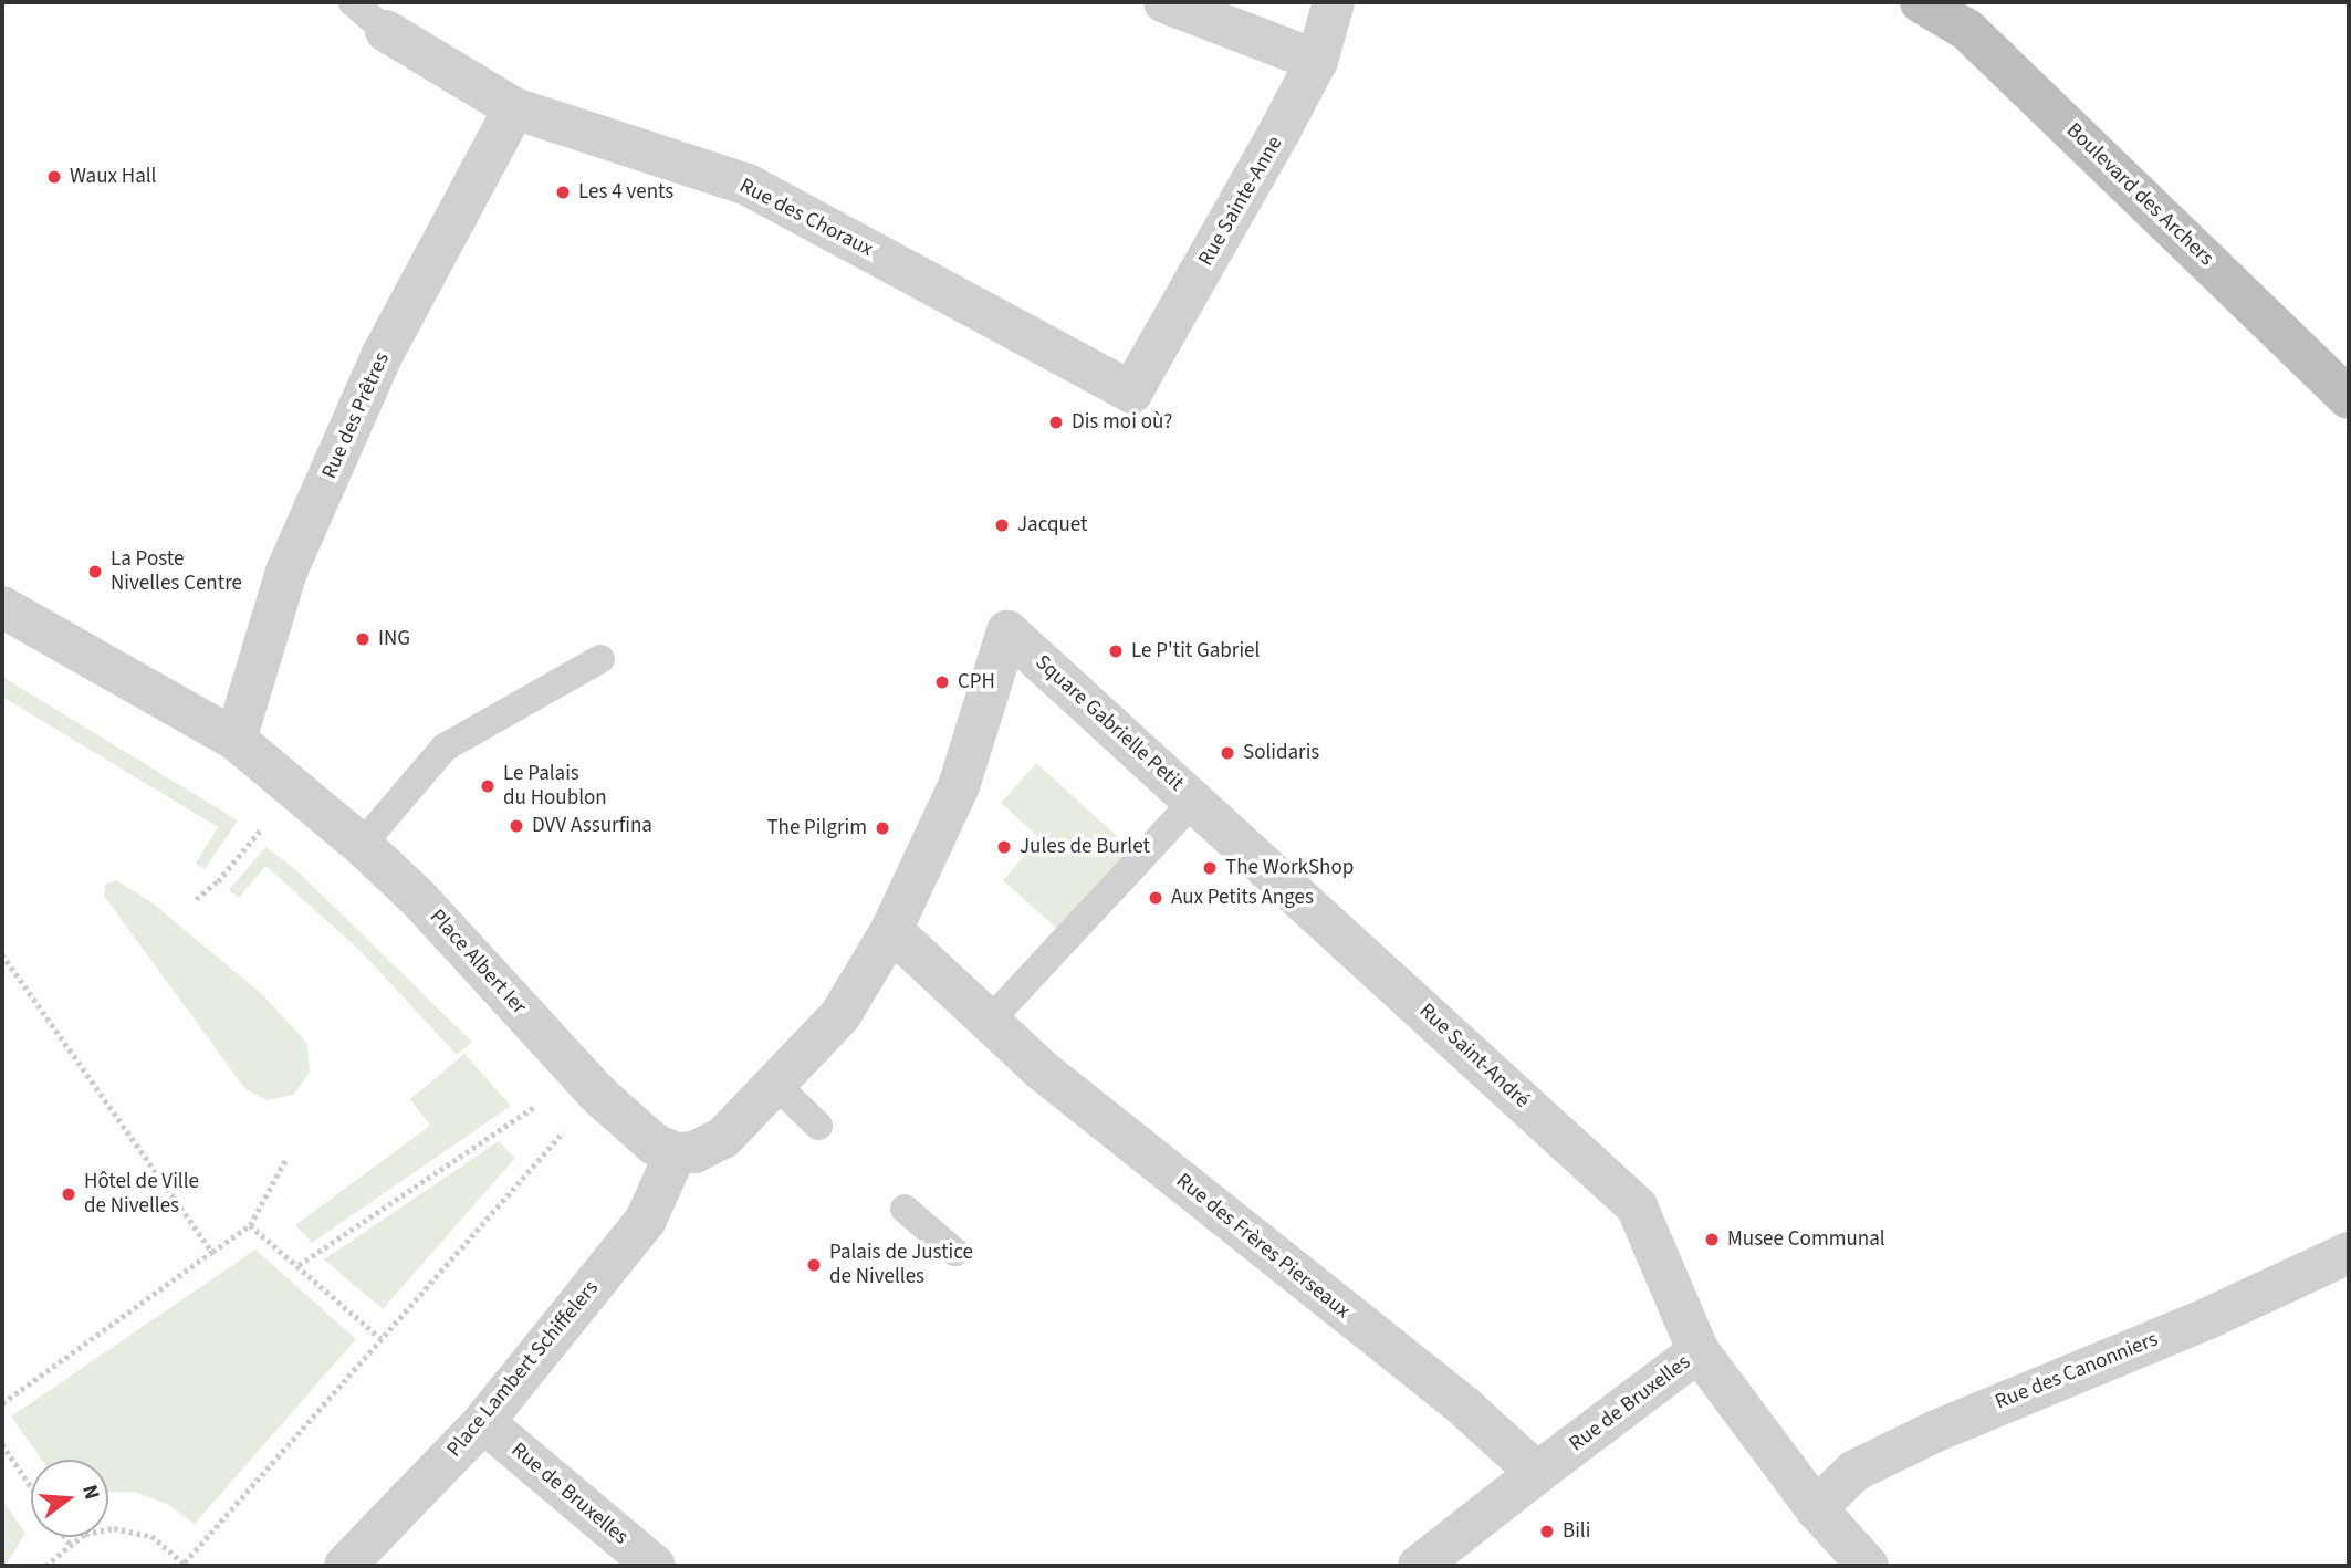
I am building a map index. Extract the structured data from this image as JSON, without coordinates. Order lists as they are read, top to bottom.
{
  "streets": {
    "main road": ["Boulevard des Archers"],
    "street": [
      "Rue Sainte-Anne",
      "Rue des Choraux",
      "Rue des Prêtres",
      "Square Gabrielle Petit",
      "Place Albert Ier",
      "Rue Saint-André",
      "Rue des Frères Pierseaux",
      "Place Lambert Schiffelers",
      "Rue des Canonniers",
      "Rue de Bruxelles"
    ]
  },
  "crossings": [
    ["Rue Sainte-Anne", "Rue des Choraux"],
    ["Rue des Choraux", "Rue des Prêtres"],
    ["Rue des Prêtres", "Place Albert Ier"],
    ["Square Gabrielle Petit", "Rue Saint-André"],
    ["Square Gabrielle Petit", "Rue des Frères Pierseaux"],
    ["Place Albert Ier", "Place Lambert Schiffelers"],
    ["Rue Saint-André", "Rue de Bruxelles"],
    ["Rue des Frères Pierseaux", "Rue de Bruxelles"],
    ["Place Lambert Schiffelers", "Rue de Bruxelles"],
    ["Rue des Canonniers", "Rue de Bruxelles"]
  ],
  "places": [
    "Waux Hall",
    "Les 4 vents",
    "Dis moi où?",
    "Jacquet",
    "La Poste Nivelles Centre",
    "ING",
    "Le P'tit Gabriel",
    "CPH",
    "Solidaris",
    "Le Palais du Houblon",
    "DVV Assurfina",
    "The Pilgrim",
    "Jules de Burlet",
    "The WorkShop",
    "Aux Petits Anges",
    "Hôtel de Ville de Nivelles",
    "Musee Communal",
    "Palais de Justice de Nivelles",
    "Bili"
  ],
  "north": "right"
}
